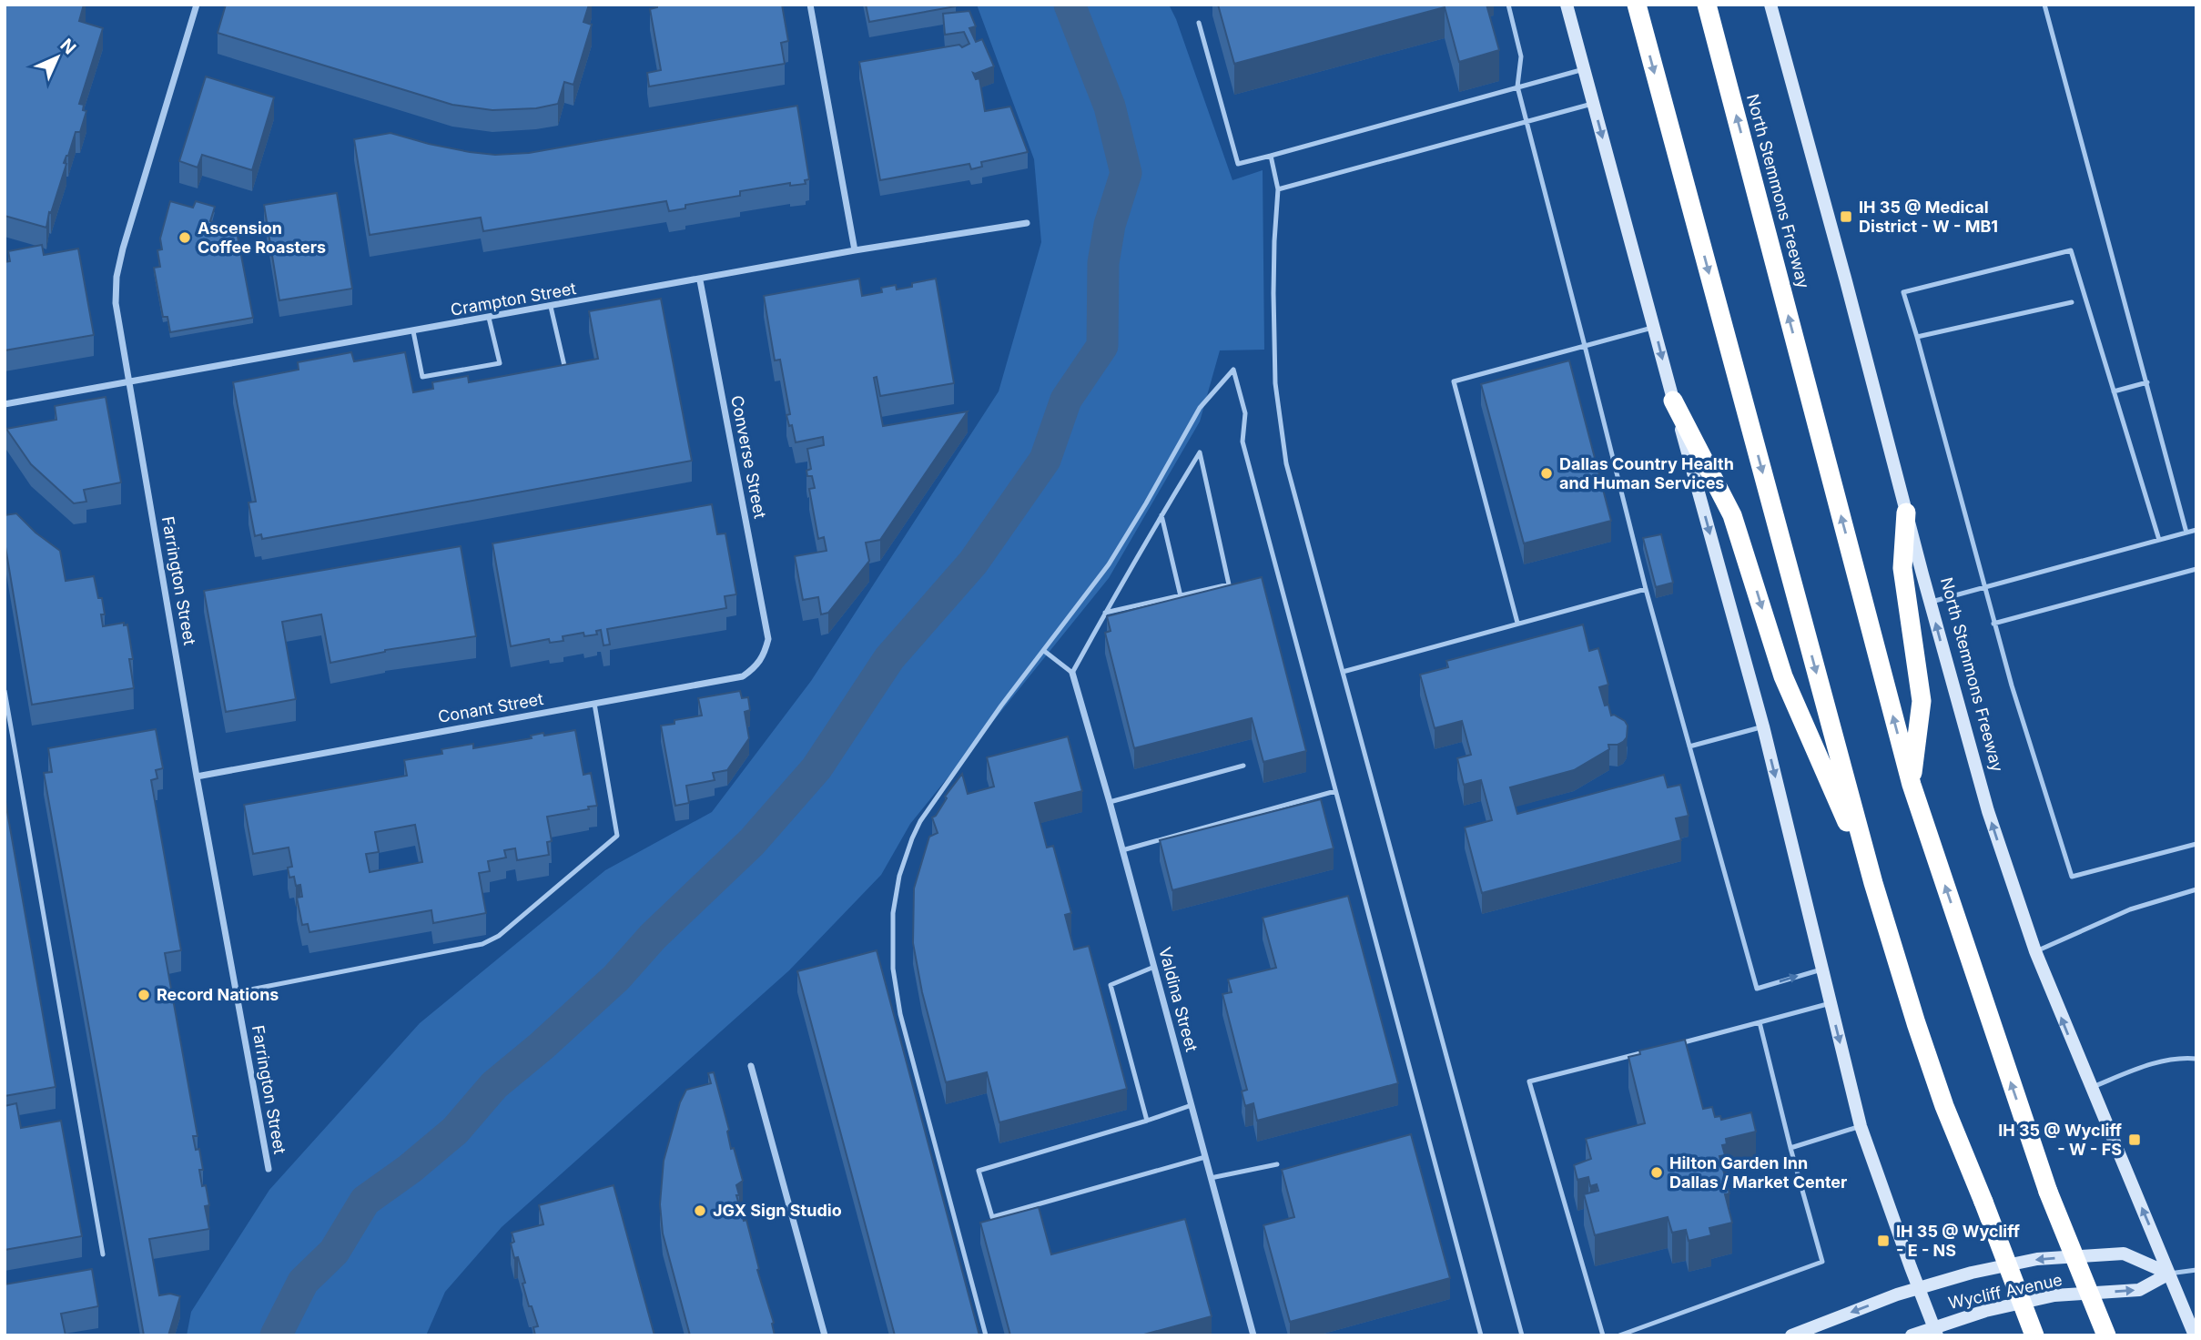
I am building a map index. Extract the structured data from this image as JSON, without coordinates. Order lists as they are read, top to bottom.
{
  "streets": {
    "highway": ["North Stemmons Freeway"],
    "main road": ["Wycliff Avenue"],
    "street": [
      "Crampton Street",
      "Converse Street",
      "Farrington Street",
      "Conant Street",
      "Valdina Street"
    ]
  },
  "crossings": [
    ["North Stemmons Freeway", "Wycliff Avenue"],
    ["Crampton Street", "Converse Street"],
    ["Crampton Street", "Farrington Street"],
    ["Converse Street", "Conant Street"],
    ["Farrington Street", "Conant Street"]
  ],
  "places": {
    "transit": ["IH 35 @ Medical District - W - MB1", "IH 35 @ Wycliff - W - FS", "IH 35 @ Wycliff - E - NS"],
    "other": [
      "Ascension Coffee Roasters",
      "Dallas Country Health and Human Services",
      "Record Nations",
      "Hilton Garden Inn Dallas / Market Center",
      "JGX Sign Studio"
    ]
  },
  "north": "top right"
}
